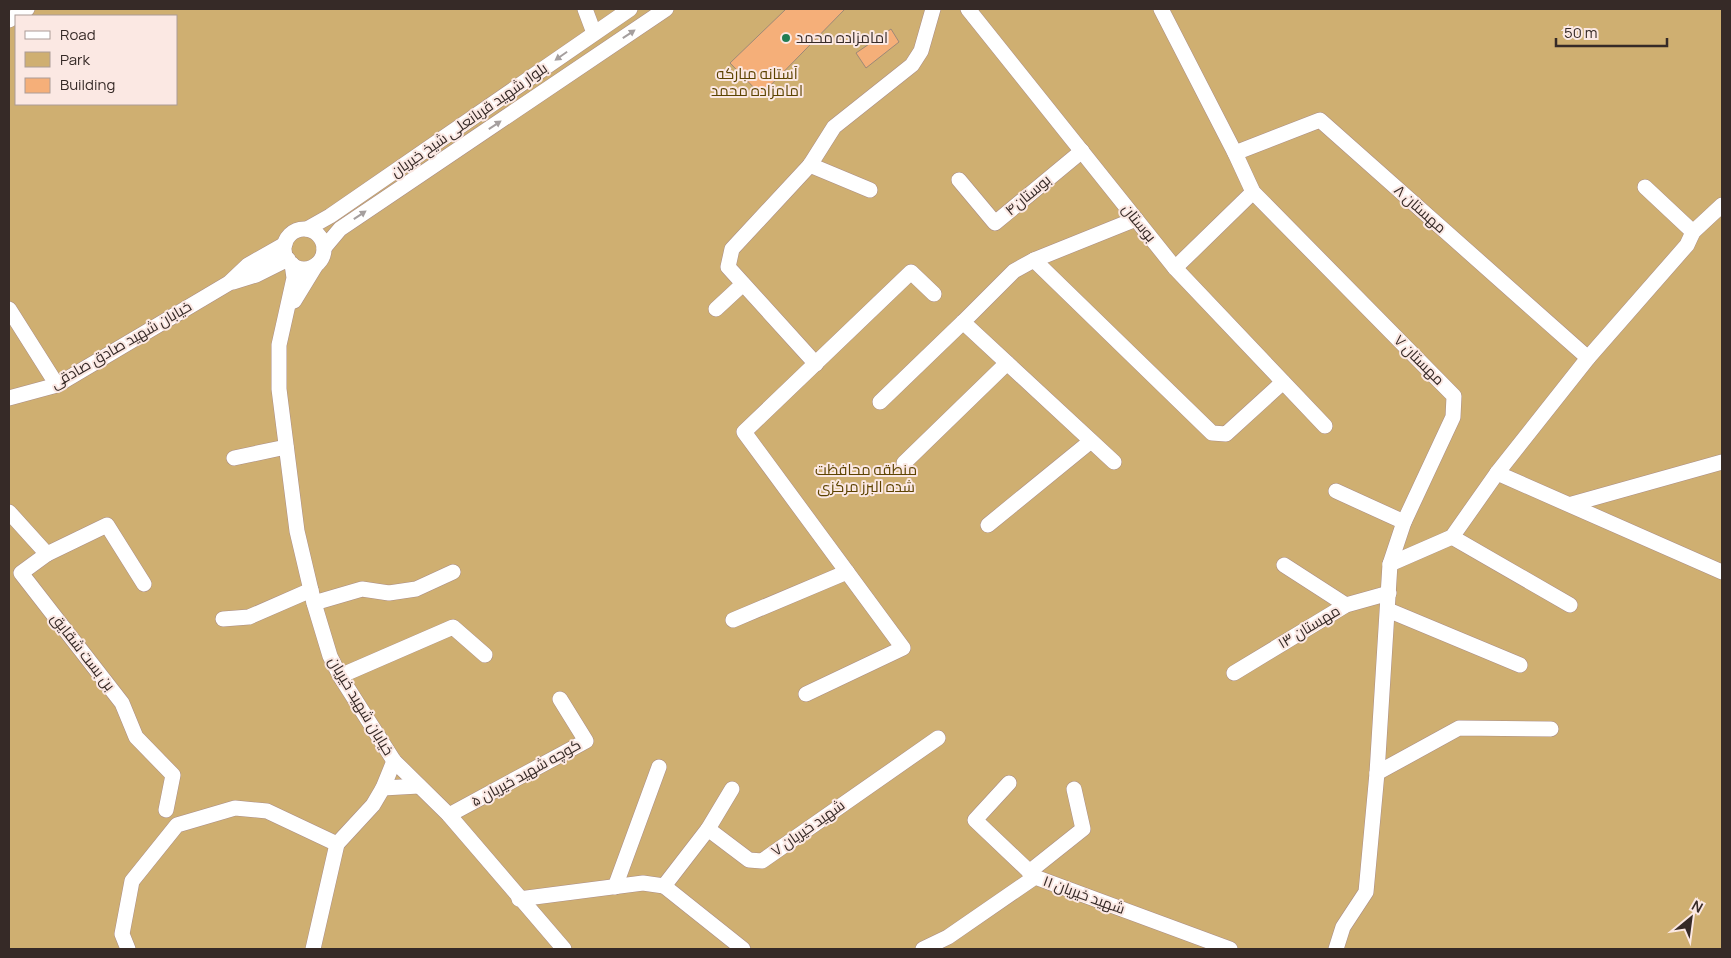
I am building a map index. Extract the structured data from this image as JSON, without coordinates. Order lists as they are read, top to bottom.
{
  "streets": {
    "street": [
      "بلوار شهید قربانعلی شیخ خیریان",
      "بوستان۴",
      "مهستان ۸",
      "بوستان",
      "خیابان شهید صادق صادقی",
      "مهستان ۷",
      "مهستان ۱۳",
      "بن بست شقایق",
      "خیابان شهید خیریان",
      "کوچه شهید خیریان ۵",
      "شهید خیریان ۷",
      "شهید خیریان ۱۱"
    ]
  },
  "crossings": [
    ["بوستان۴", "بوستان"],
    ["مهستان ۸", "مهستان ۷"],
    ["مهستان ۷", "مهستان ۱۳"],
    ["خیابان شهید خیریان", "کوچه شهید خیریان ۵"]
  ],
  "parks": ["آستانه مبارکه امامزاده محمد", "منطقه محافظت شده البرز مرکزی"],
  "places": ["امامزاده محمد"],
  "legend": ["Road", "Park", "Building"],
  "scale_bar": "50 m",
  "north": "top right"
}
